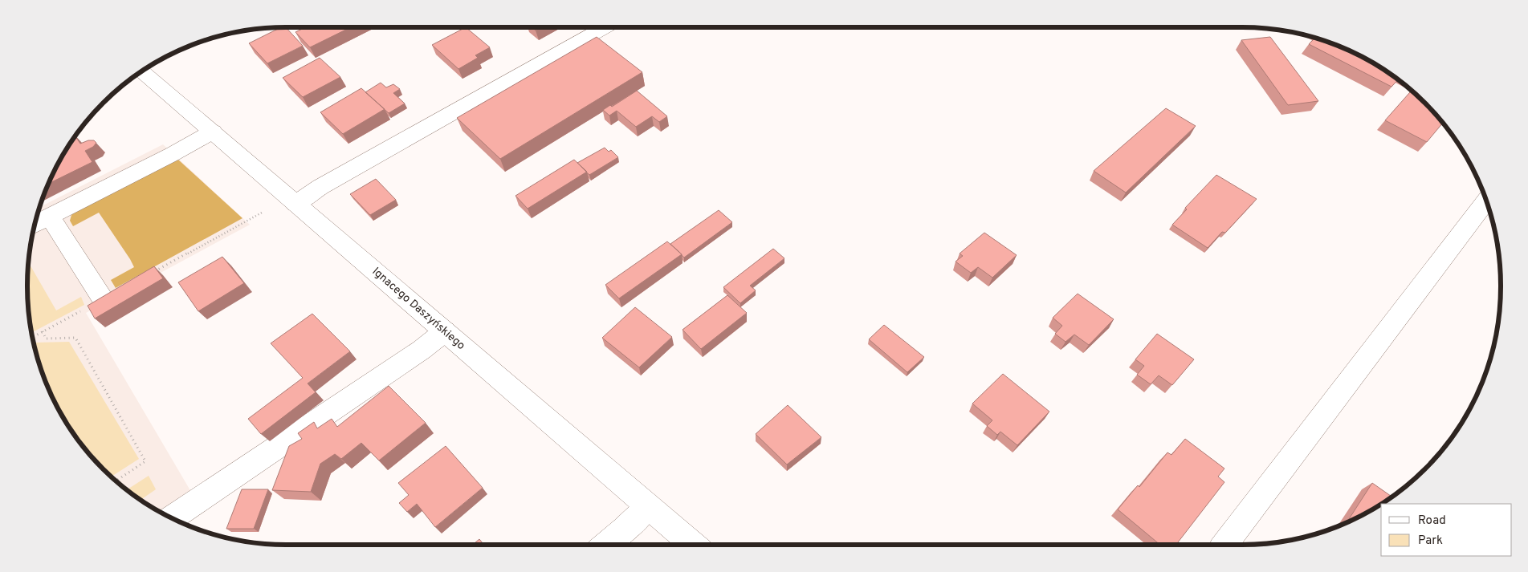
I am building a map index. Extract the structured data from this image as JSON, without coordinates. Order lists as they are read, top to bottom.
{
  "streets": {
    "street": ["Ignacego Daszyńskiego"]
  },
  "legend": ["Road", "Park"]
}
